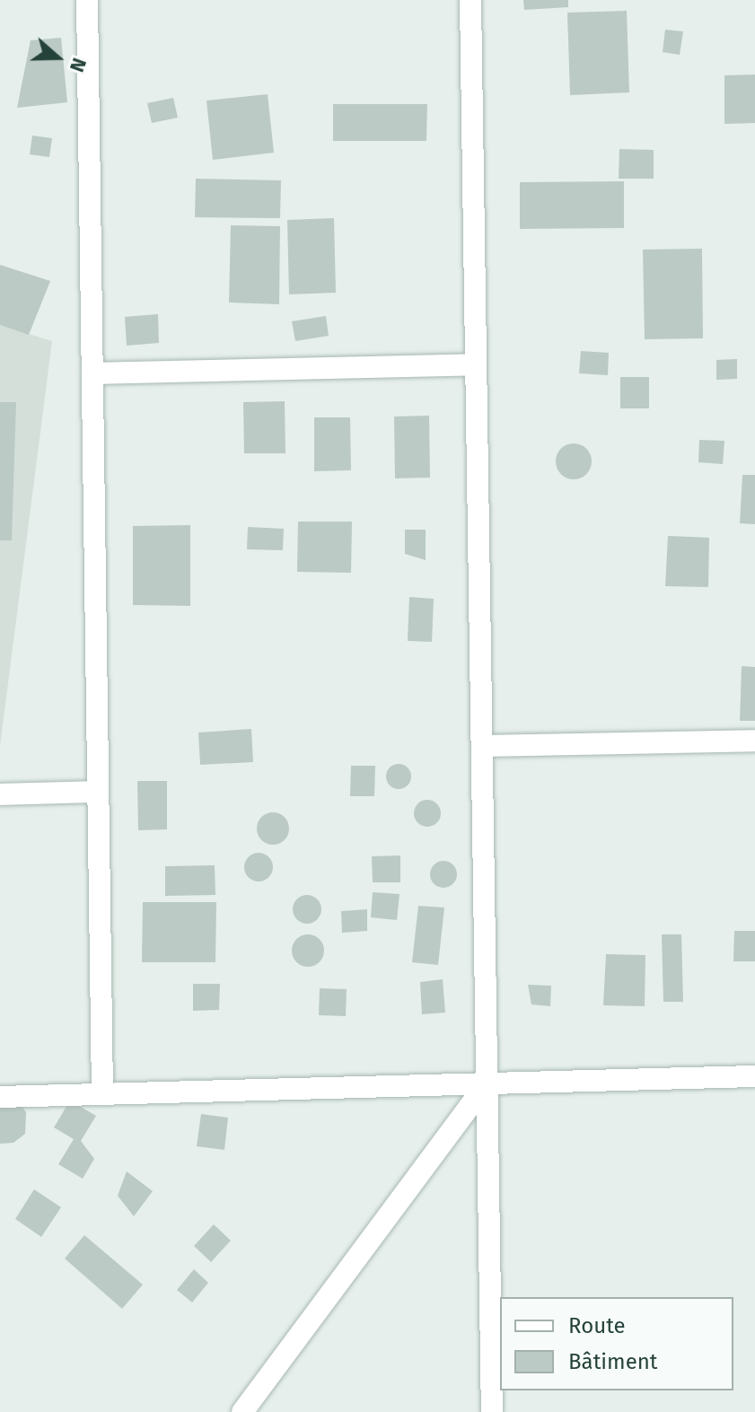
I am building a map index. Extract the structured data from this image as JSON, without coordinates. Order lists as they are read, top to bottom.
{
  "legend": ["Route", "Bâtiment"],
  "north": "right"
}
